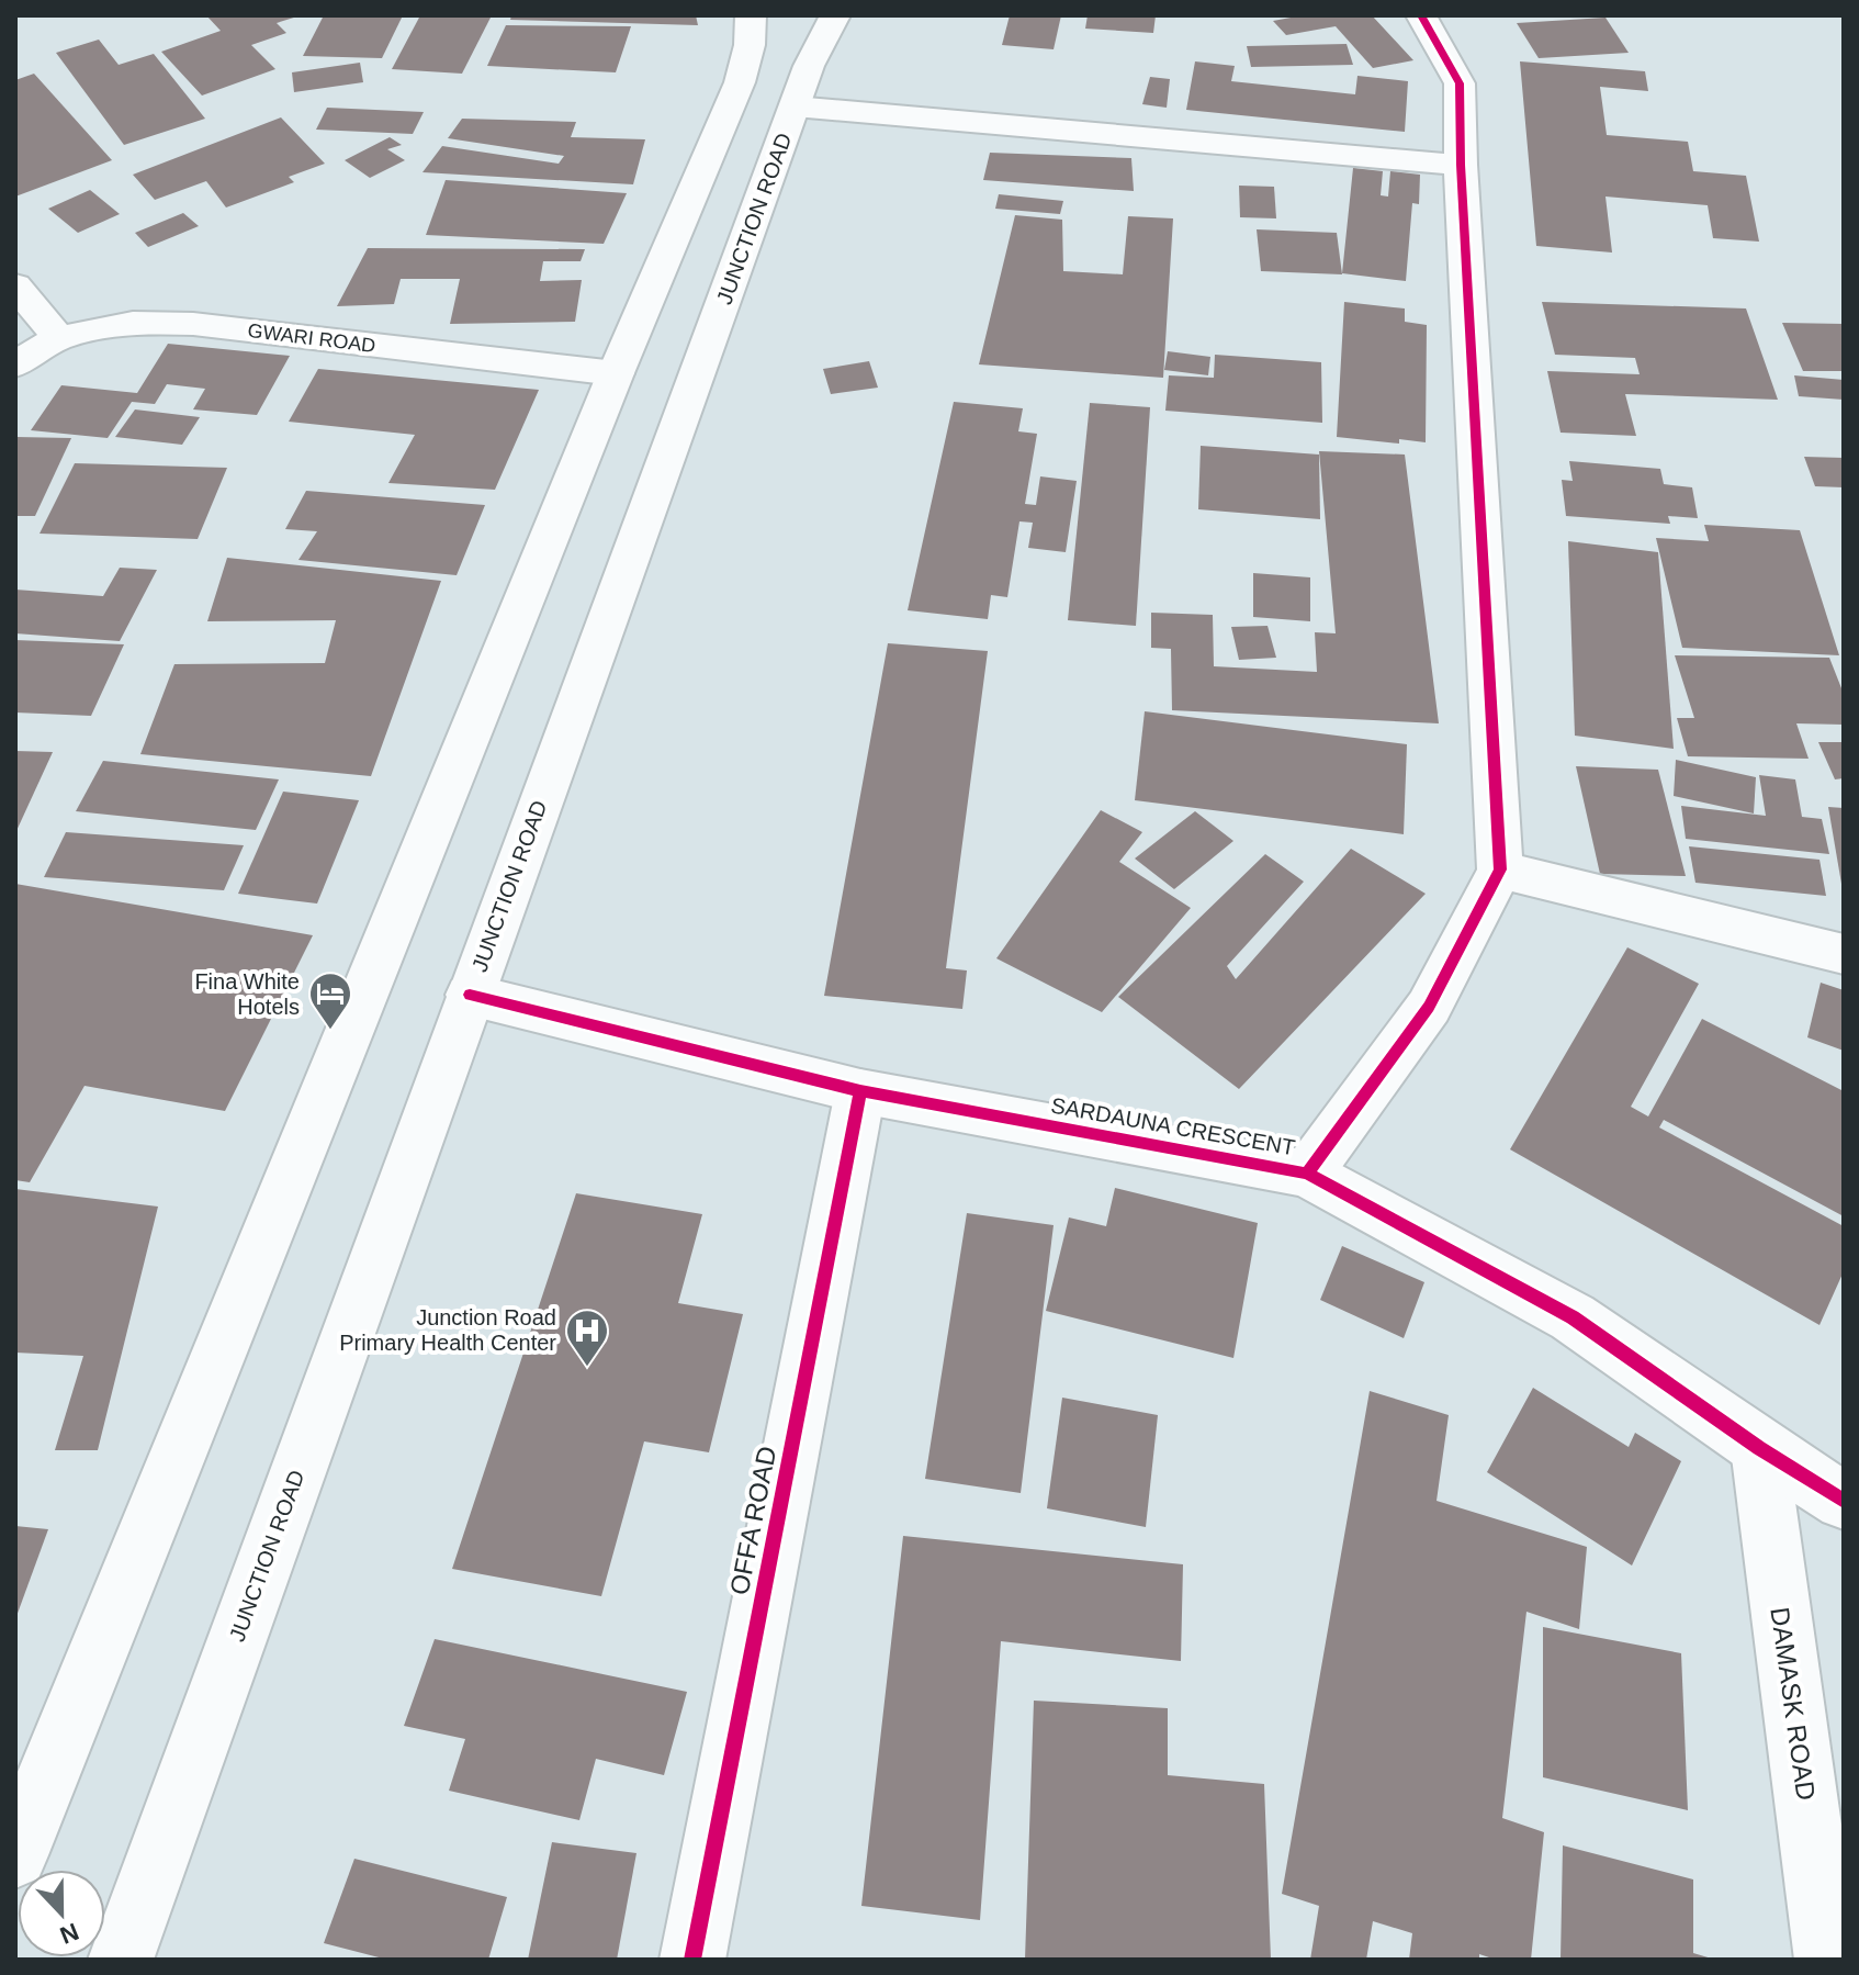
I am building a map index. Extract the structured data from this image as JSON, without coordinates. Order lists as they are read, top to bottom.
{
  "streets": {
    "street": [
      "JUNCTION ROAD",
      "GWARI ROAD",
      "SARDAUNA CRESCENT",
      "OFFA ROAD",
      "DAMASK ROAD"
    ]
  },
  "crossings": [
    ["JUNCTION ROAD", "SARDAUNA CRESCENT"],
    ["SARDAUNA CRESCENT", "OFFA ROAD"],
    ["SARDAUNA CRESCENT", "DAMASK ROAD"]
  ],
  "places": {
    "hotel": ["Fina White Hotels"],
    "hospital": ["Junction Road Primary Health Center"]
  },
  "north": "bottom"
}
